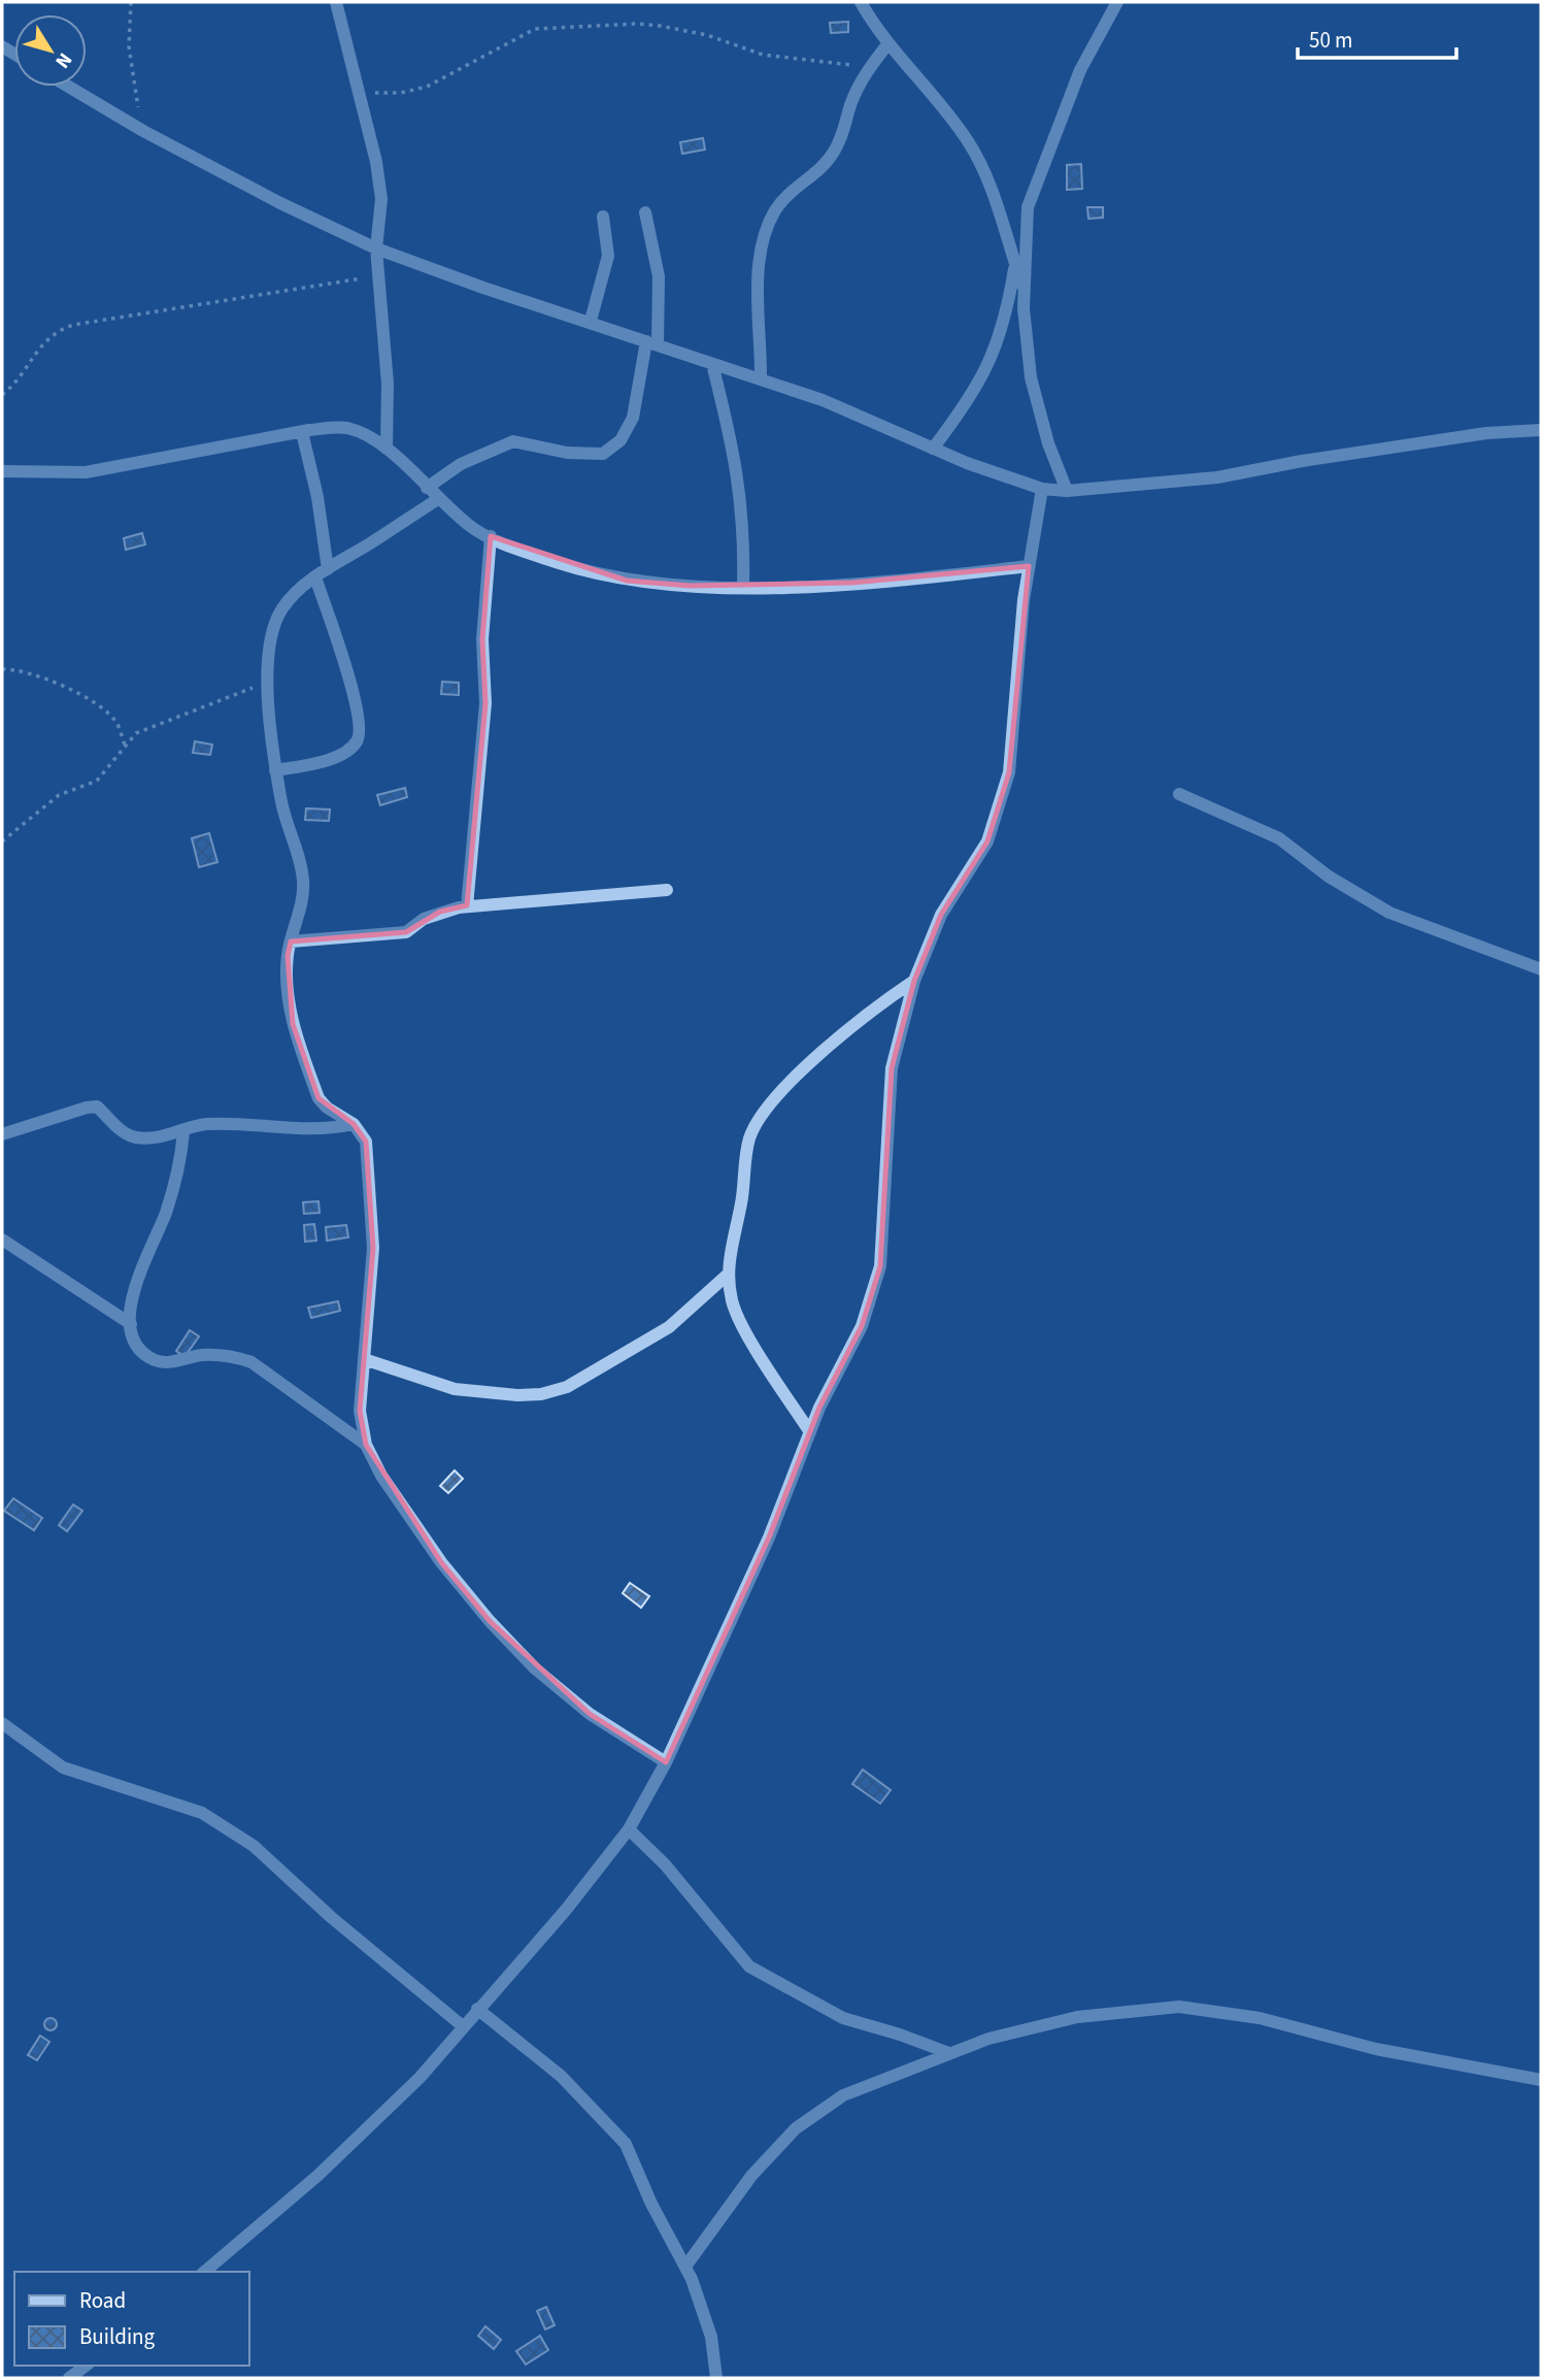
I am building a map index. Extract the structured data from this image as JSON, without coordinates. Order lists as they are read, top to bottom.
{
  "legend": ["Road", "Building"],
  "scale_bar": "50 m",
  "north": "bottom right"
}
